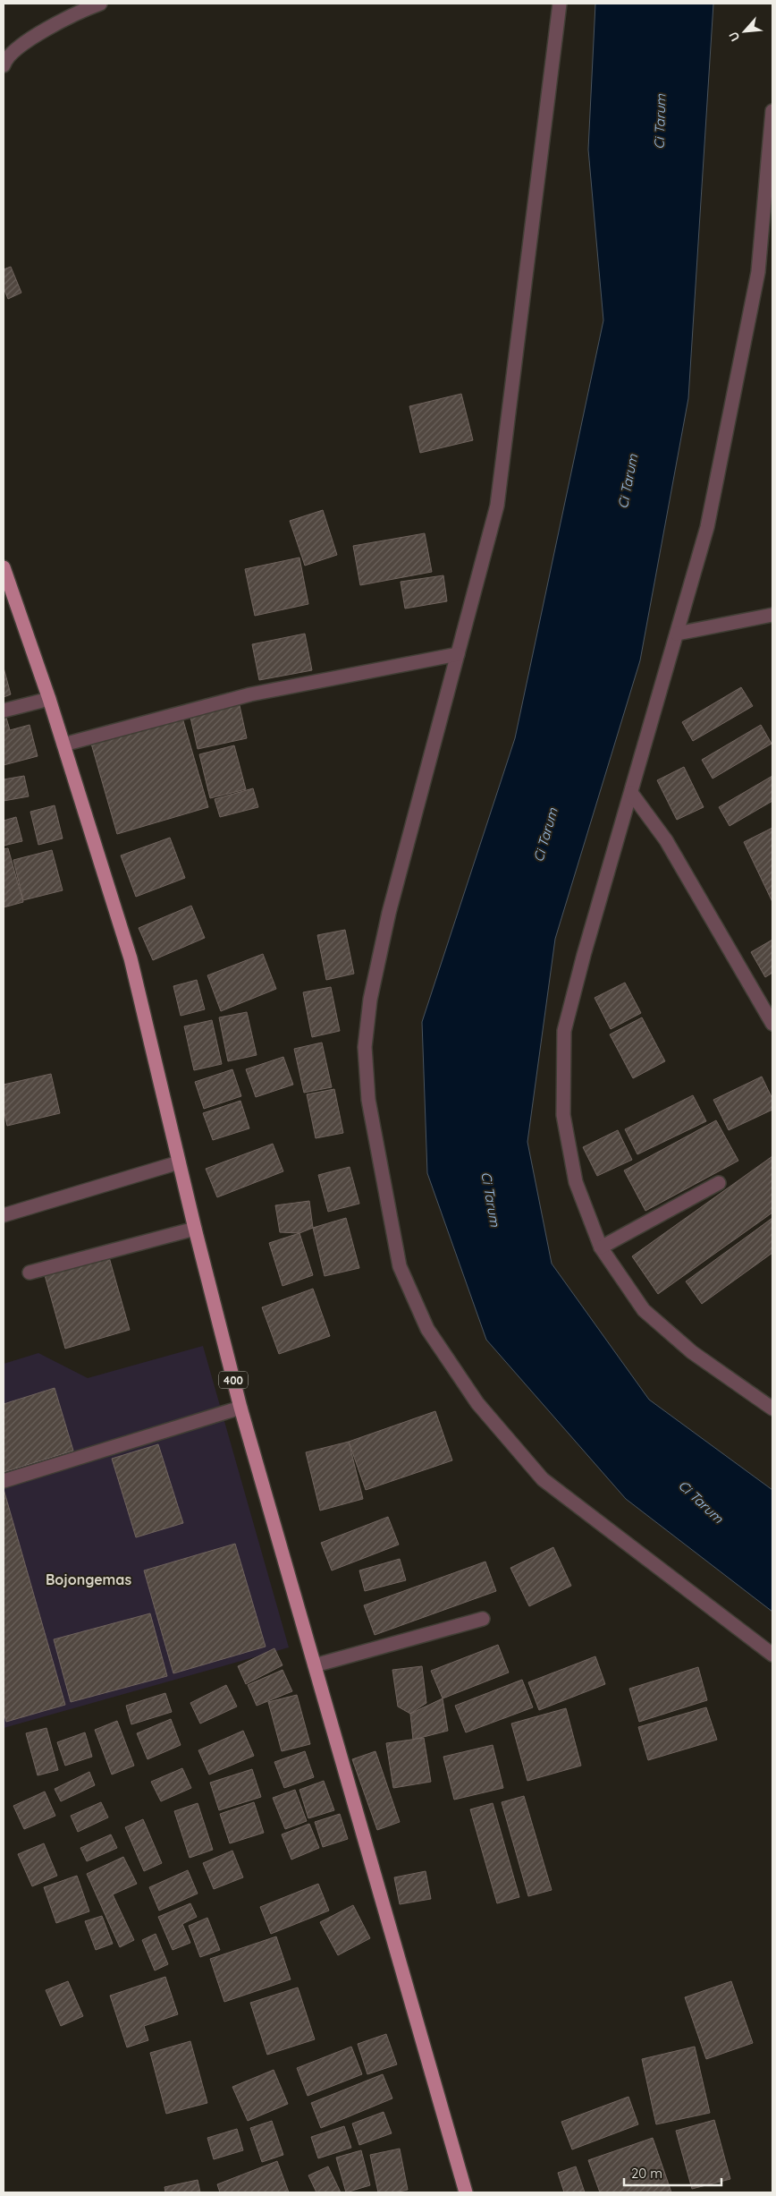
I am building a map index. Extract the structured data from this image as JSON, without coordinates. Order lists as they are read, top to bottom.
{
  "streets": {
    "main road": ["400"]
  },
  "districts": ["Bojongemas"],
  "water": ["Ci Tarum"],
  "scale_bar": "20 m",
  "north": "bottom left"
}
